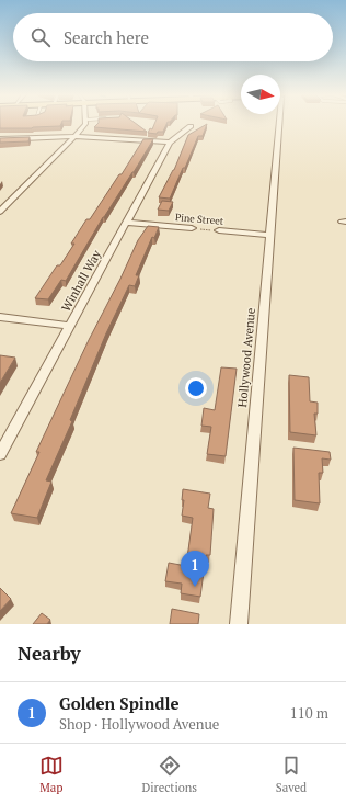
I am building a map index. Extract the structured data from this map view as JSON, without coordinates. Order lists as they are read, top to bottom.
{
  "streets": {
    "street": ["Pine Street", "Winhall Way", "Hollywood Avenue"]
  },
  "crossings": [
    ["Pine Street", "Winhall Way"],
    ["Pine Street", "Hollywood Avenue"]
  ],
  "north": "right",
  "page": {
    "search": "Search here",
    "pins": "1",
    "heading": "Nearby",
    "list": [
      {
        "mark": "1",
        "name": "Golden Spindle",
        "note": "Shop · Hollywood Avenue",
        "value": "110 m"
      }
    ],
    "nav": ["Map", "Directions", "Saved"]
  }
}
